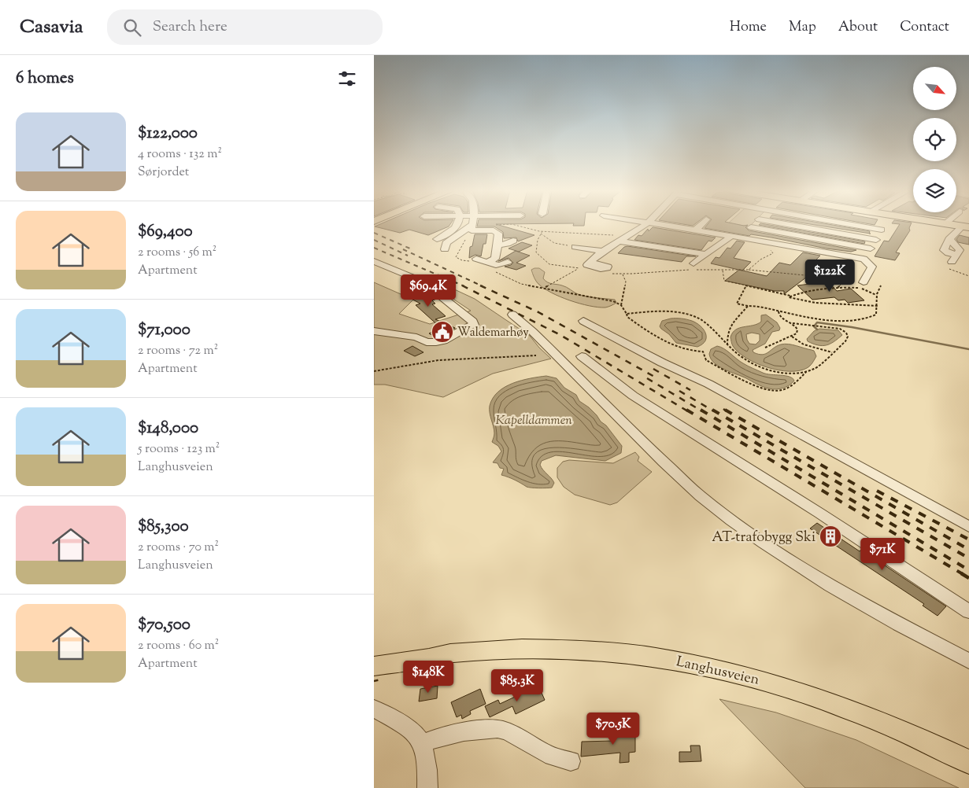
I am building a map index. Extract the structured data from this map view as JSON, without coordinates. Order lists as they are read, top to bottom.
{
  "streets": {
    "main road": ["Langhusveien"]
  },
  "water": ["Kapelldammen"],
  "places": {
    "public building": ["Waldemarhøy"],
    "building": ["AT-trafobygg Ski"]
  },
  "north": "bottom right",
  "page": {
    "header": "Casavia",
    "search": "Search here",
    "nav": [
      "Home",
      "Map",
      "About",
      "Contact"
    ],
    "heading": "6 homes",
    "list": [
      {
        "name": "$122,000",
        "note": "4 rooms · 132 m² · Sørjordet"
      },
      {
        "name": "$69,400",
        "note": "2 rooms · 56 m² · Apartment"
      },
      {
        "name": "$71,000",
        "note": "2 rooms · 72 m² · Apartment"
      },
      {
        "name": "$148,000",
        "note": "5 rooms · 123 m² · Langhusveien"
      },
      {
        "name": "$85,300",
        "note": "2 rooms · 70 m² · Langhusveien"
      },
      {
        "name": "$70,500",
        "note": "2 rooms · 60 m² · Apartment"
      }
    ],
    "price": [
      "$122K",
      "$69.4K",
      "$71K",
      "$148K",
      "$85.3K",
      "$70.5K"
    ]
  }
}
